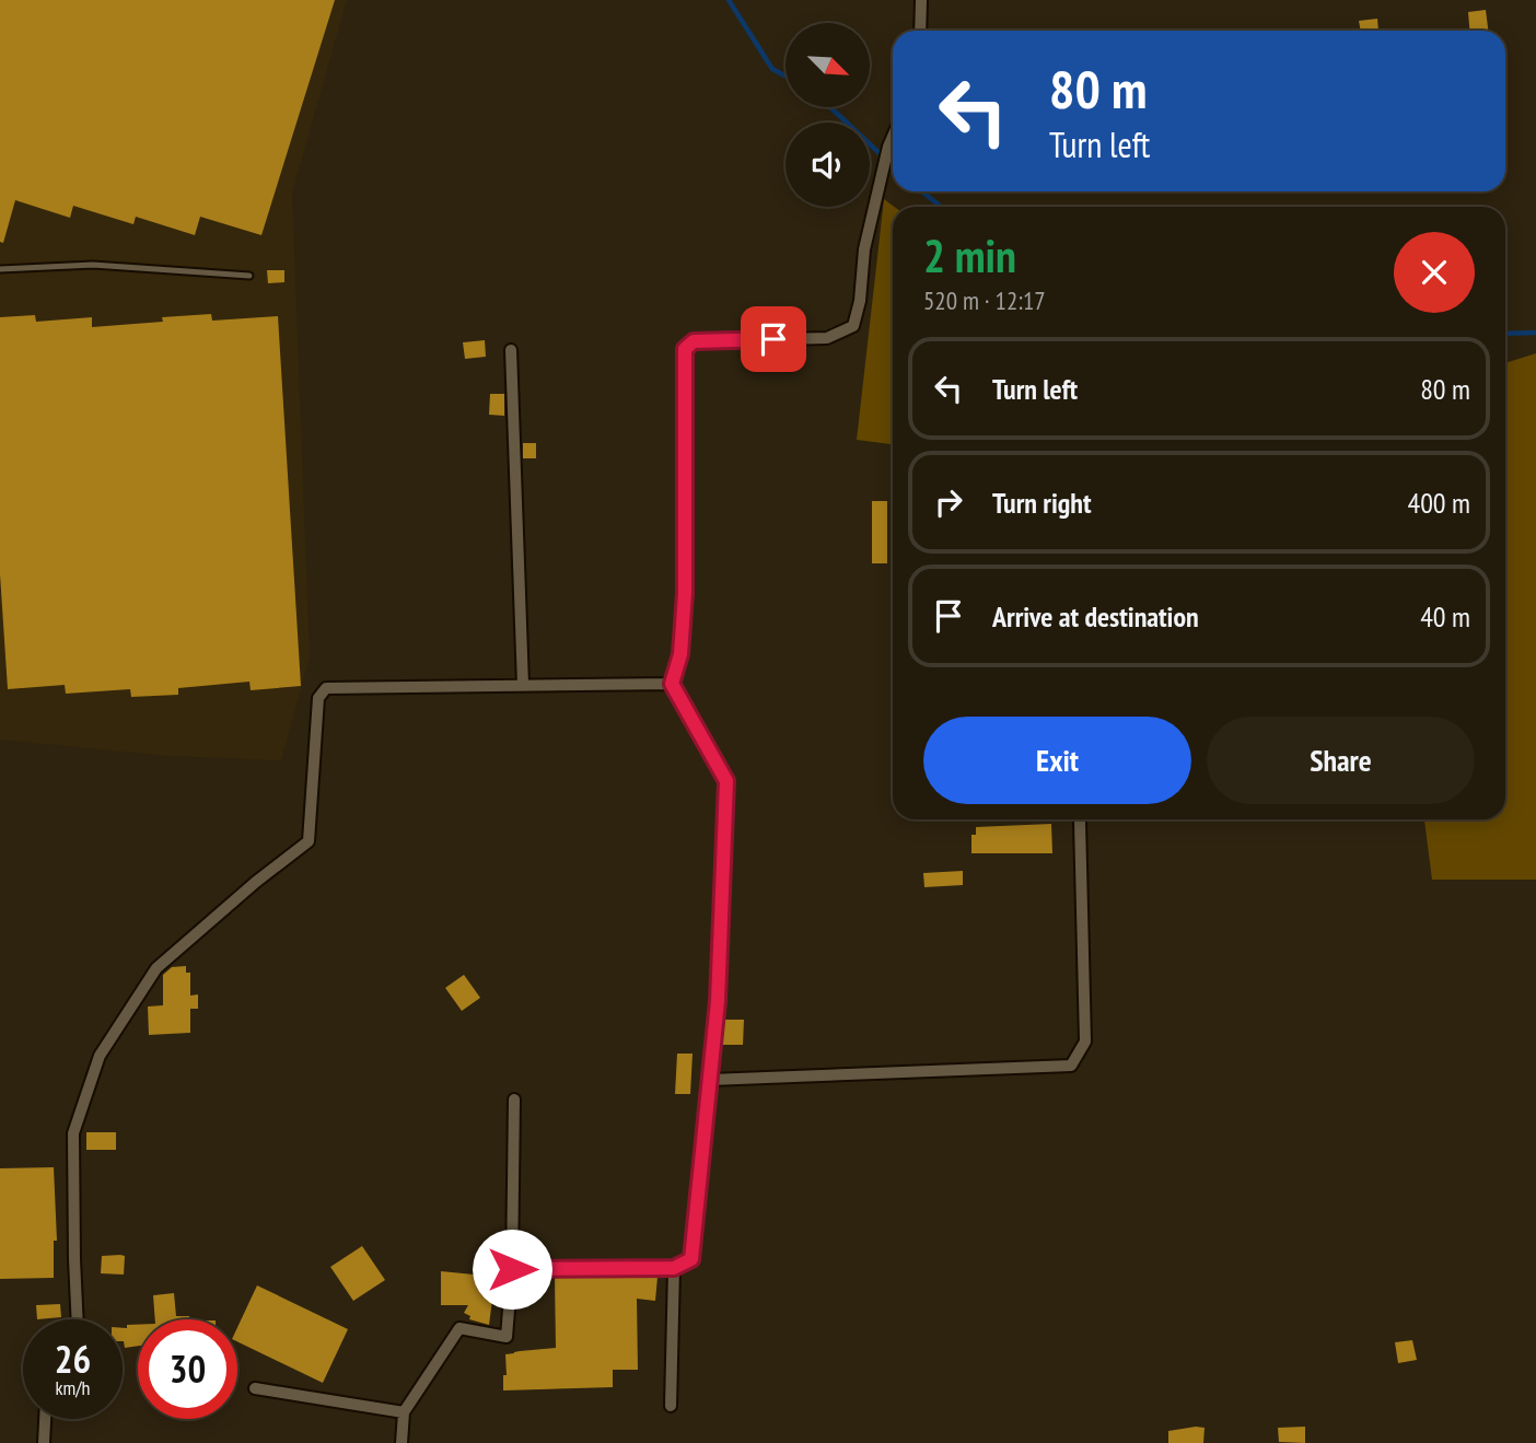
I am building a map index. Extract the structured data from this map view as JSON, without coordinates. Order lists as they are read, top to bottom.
{
  "north": "bottom right",
  "page": {
    "turn": ["80 m", "Turn left"],
    "heading": ["2 min", "520 m · 12:17"],
    "list": [
      {
        "name": "Turn left",
        "value": "80 m"
      },
      {
        "name": "Turn right",
        "value": "400 m"
      },
      {
        "name": "Arrive at destination",
        "value": "40 m"
      }
    ],
    "buttons": ["Exit", "Share"],
    "speed": "26 km/h",
    "limit": "30"
  }
}
